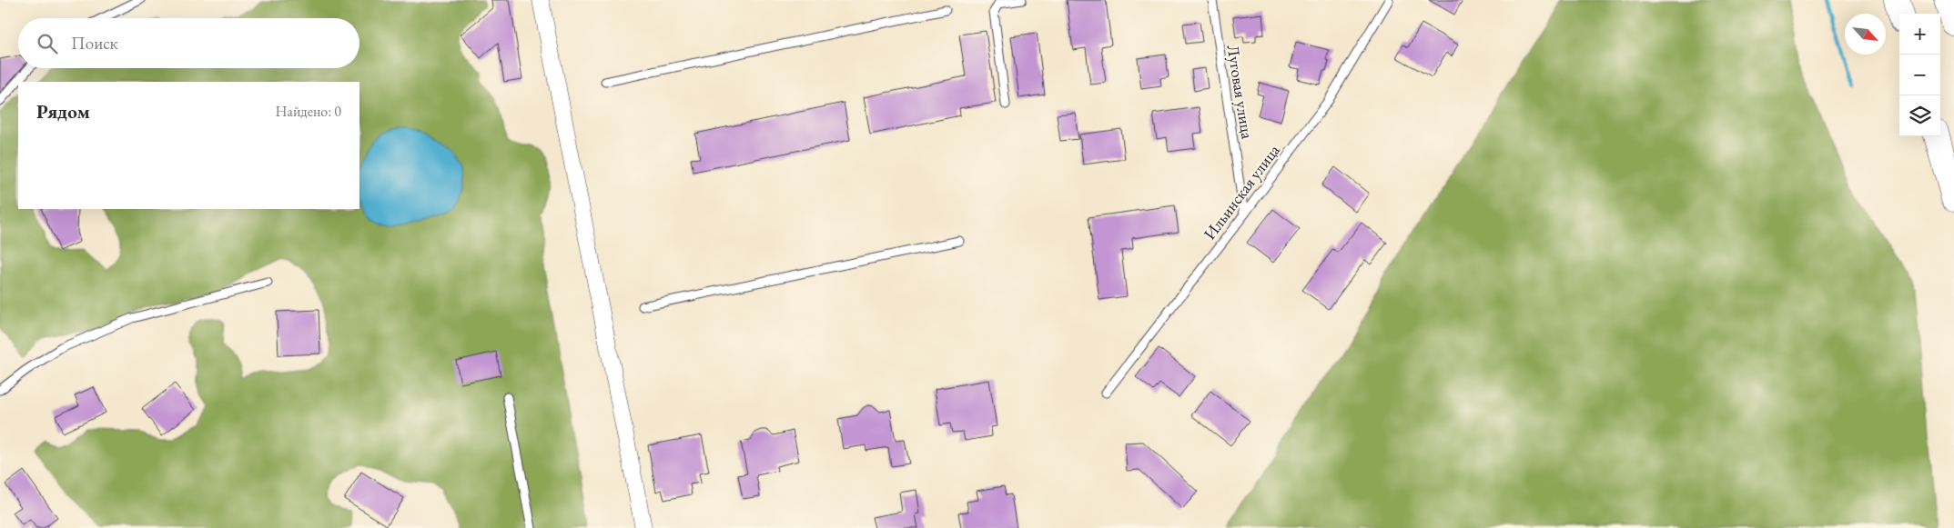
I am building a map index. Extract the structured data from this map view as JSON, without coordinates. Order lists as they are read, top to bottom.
{
  "streets": {
    "lane": ["Луговая улица", "Ильинская улица"]
  },
  "crossings": [
    ["Луговая улица", "Ильинская улица"]
  ],
  "north": "bottom right",
  "page": {
    "map_buttons": ["+", "−"],
    "search": "Поиск",
    "heading": ["Рядом", "Найдено: 0"]
  }
}
